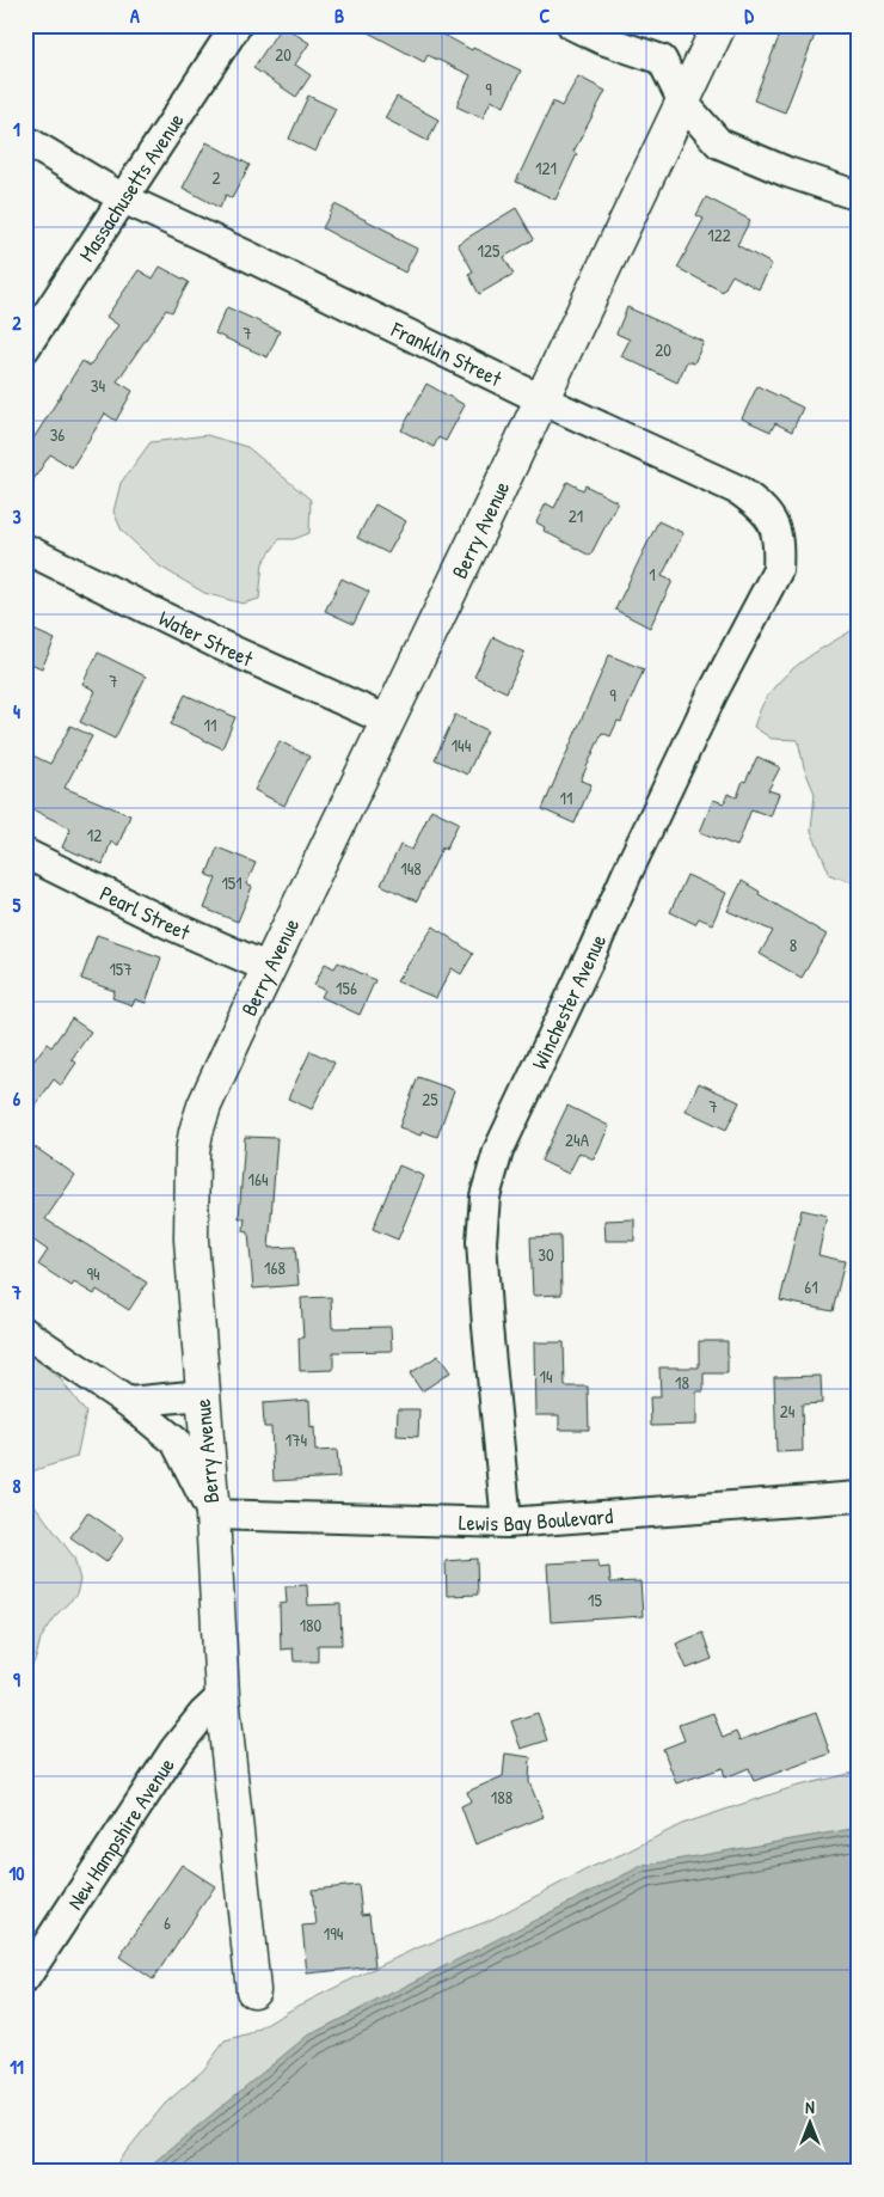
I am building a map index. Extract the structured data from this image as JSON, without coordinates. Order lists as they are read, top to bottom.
{
  "streets": {
    "street": [
      "Massachusetts Avenue",
      "Franklin Street",
      "Berry Avenue",
      "Water Street",
      "Pearl Street",
      "Winchester Avenue",
      "Lewis Bay Boulevard",
      "New Hampshire Avenue"
    ]
  },
  "crossings": [
    ["Massachusetts Avenue", "Franklin Street"],
    ["Franklin Street", "Berry Avenue"],
    ["Franklin Street", "Winchester Avenue"],
    ["Berry Avenue", "Water Street"],
    ["Berry Avenue", "Pearl Street"],
    ["Berry Avenue", "Lewis Bay Boulevard"],
    ["Berry Avenue", "New Hampshire Avenue"],
    ["Winchester Avenue", "Lewis Bay Boulevard"]
  ],
  "house_numbers": [
    "20",
    "9",
    "121",
    "2",
    "122",
    "125",
    "7",
    "20",
    "34",
    "36",
    "21",
    "1",
    "7",
    "9",
    "11",
    "144",
    "11",
    "12",
    "148",
    "151",
    "8",
    "157",
    "156",
    "25",
    "7",
    "24A",
    "164",
    "30",
    "168",
    "94",
    "61",
    "14",
    "18",
    "24",
    "174",
    "15",
    "180",
    "188",
    "6",
    "194"
  ],
  "north": "top",
  "grid": {
    "columns": [
      "A",
      "B",
      "C",
      "D"
    ],
    "rows": [
      "1",
      "2",
      "3",
      "4",
      "5",
      "6",
      "7",
      "8",
      "9",
      "10",
      "11"
    ]
  }
}
